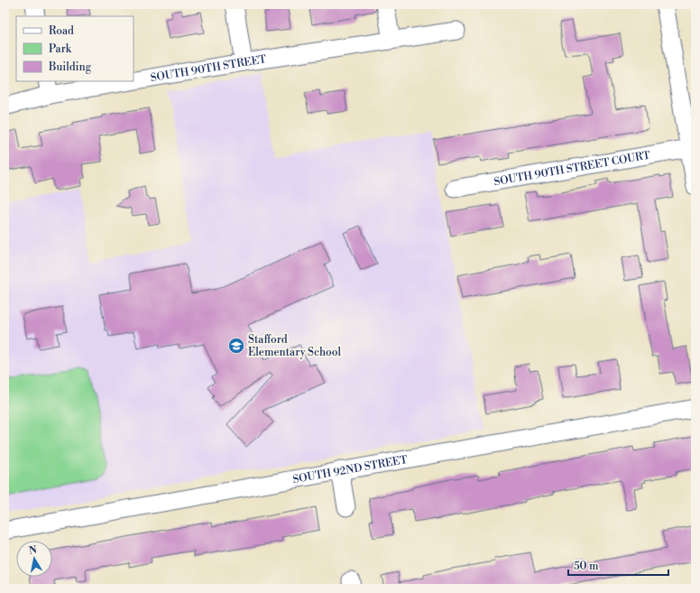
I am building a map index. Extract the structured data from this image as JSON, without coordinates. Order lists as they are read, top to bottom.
{
  "streets": {
    "street": ["SOUTH 90TH STREET", "SOUTH 90TH STREET COURT", "SOUTH 92ND STREET"]
  },
  "places": {
    "school or university": ["Stafford Elementary School"]
  },
  "legend": ["Road", "Park", "Building"],
  "scale_bar": "50 m",
  "north": "top"
}
